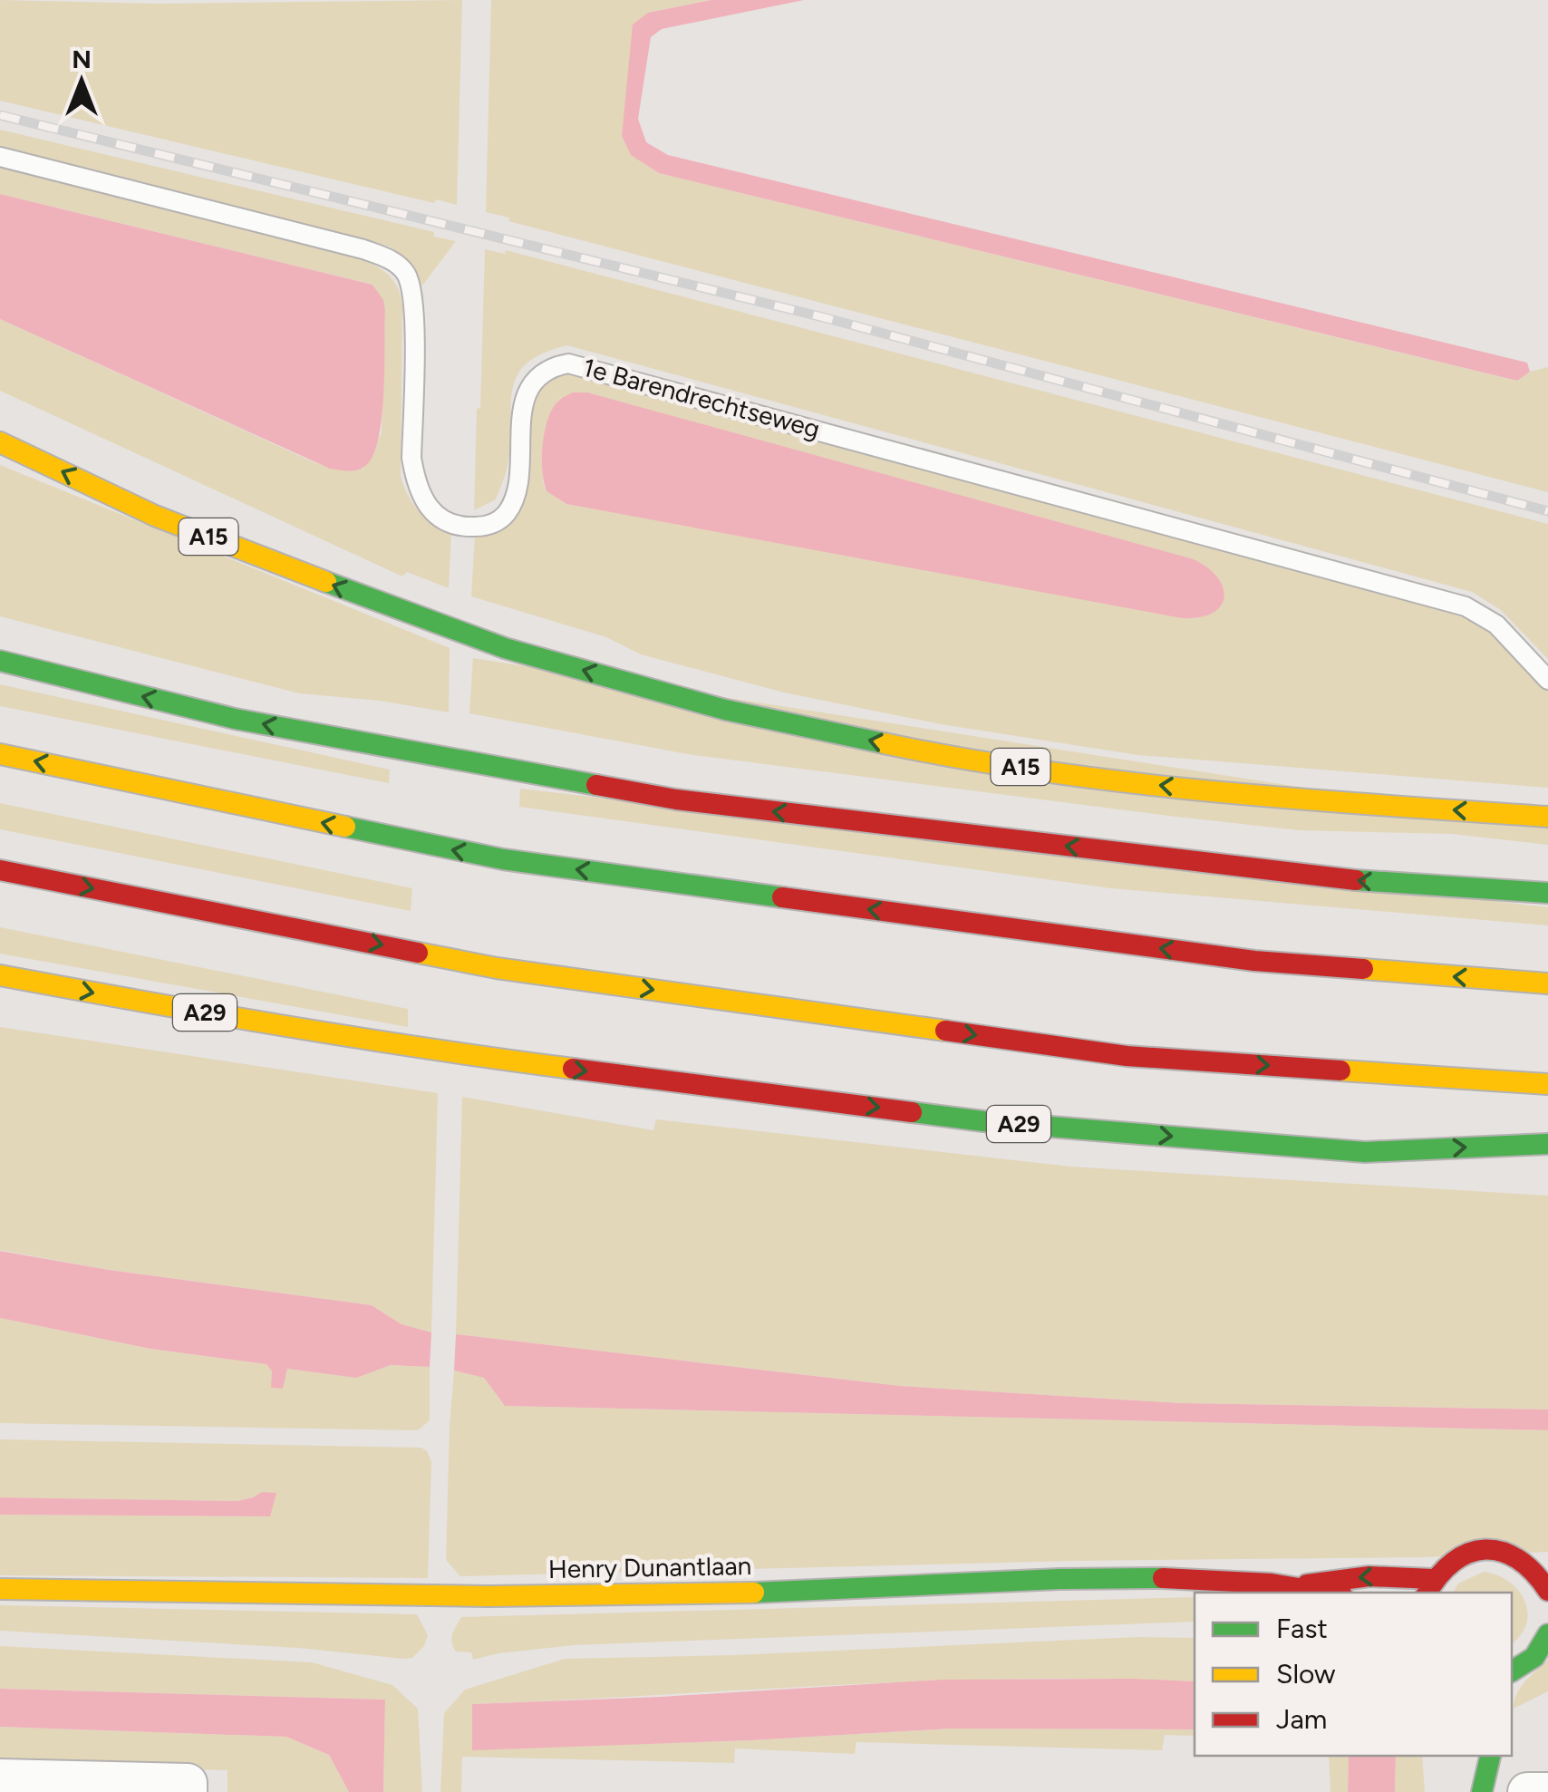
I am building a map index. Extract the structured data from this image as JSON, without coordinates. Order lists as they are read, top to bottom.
{
  "streets": {
    "main road": ["A15", "A29", "Henry Dunantlaan"],
    "lane": ["1e Barendrechtseweg"]
  },
  "legend": ["Fast", "Slow", "Jam"],
  "north": "top"
}
